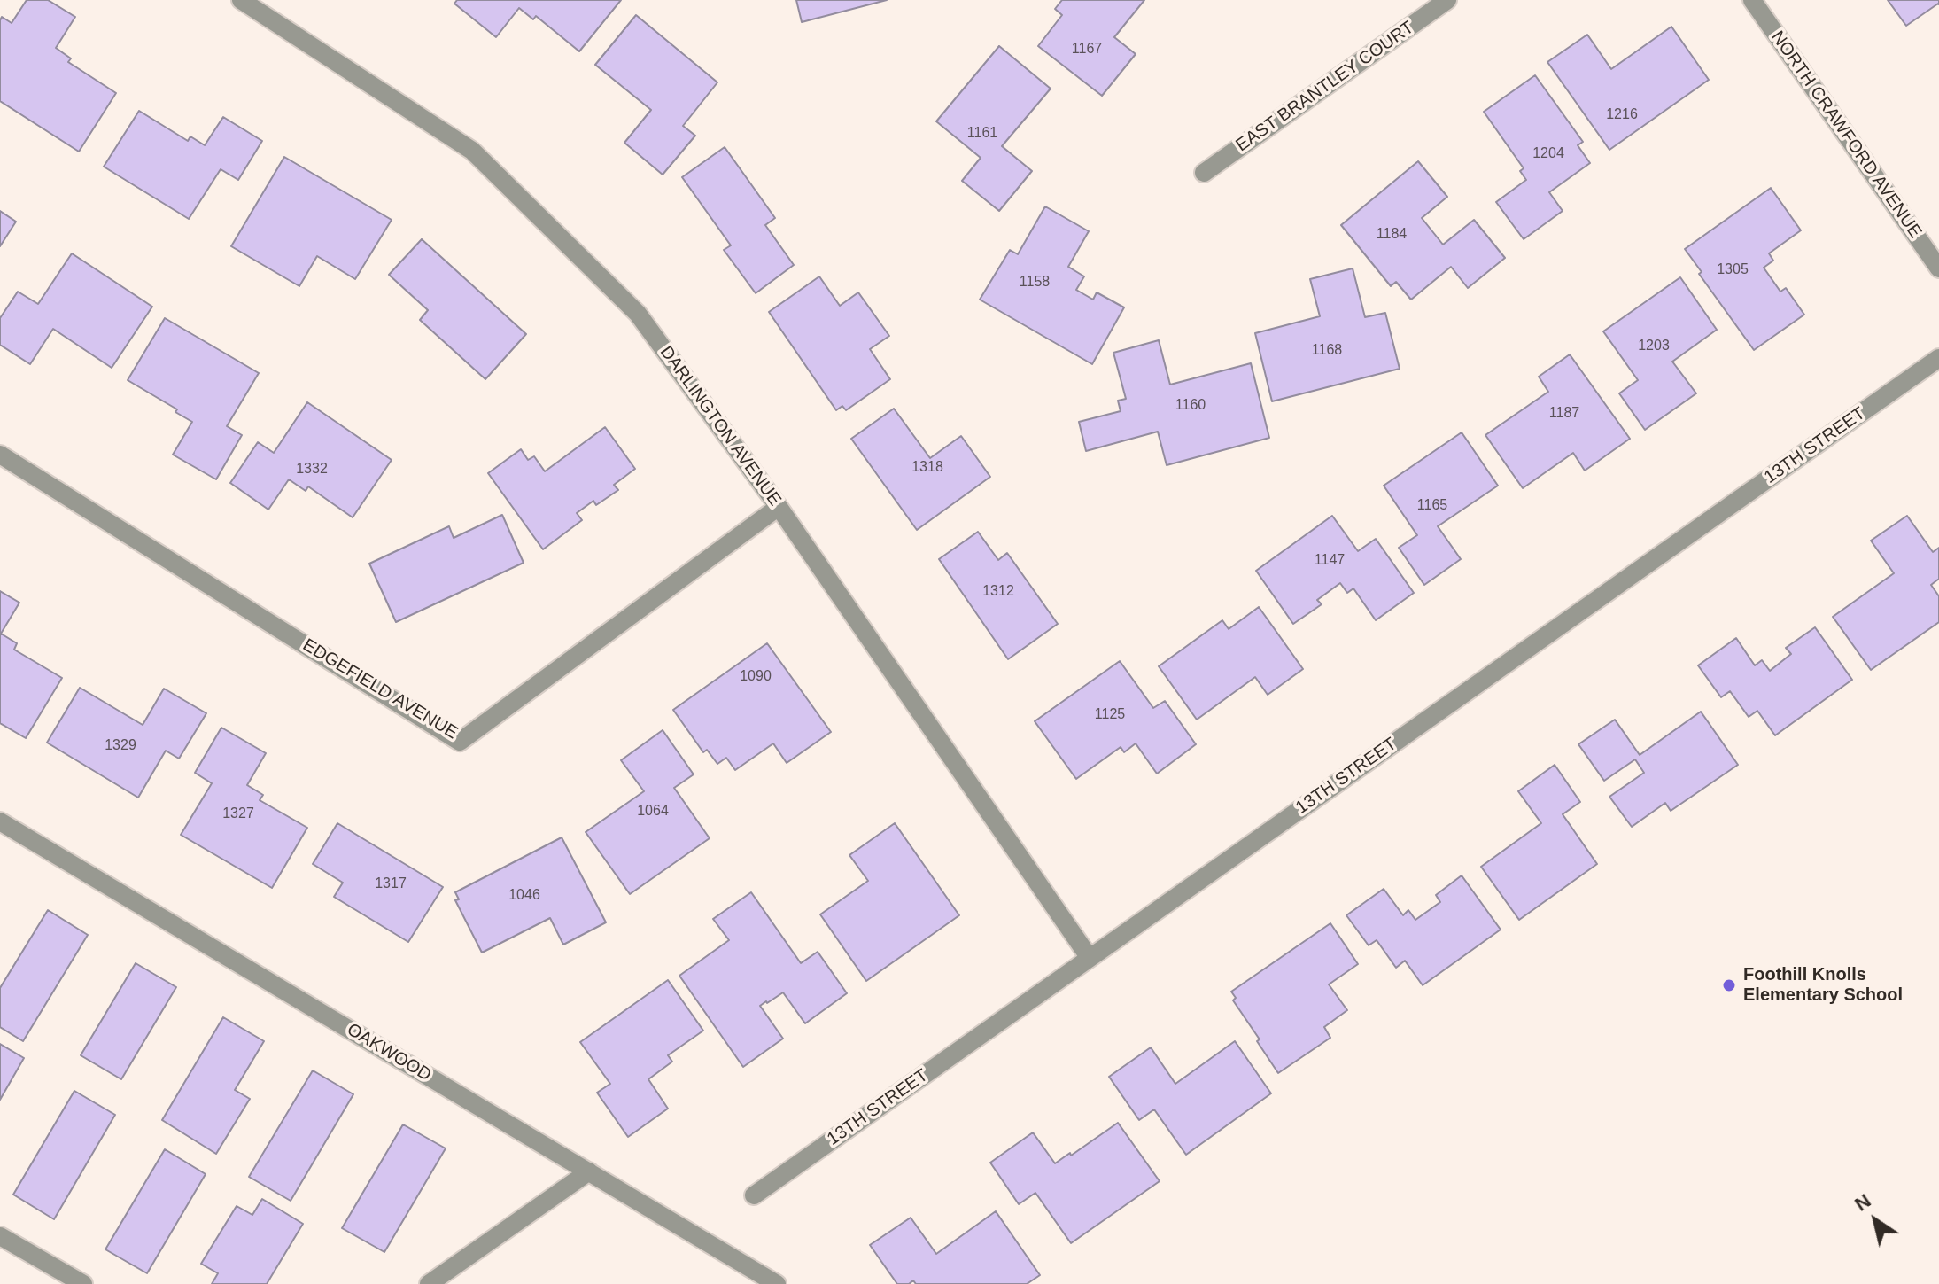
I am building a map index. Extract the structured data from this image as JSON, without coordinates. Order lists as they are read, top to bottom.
{
  "streets": {
    "street": [
      "EAST BRANTLEY COURT",
      "NORTH CRAWFORD AVENUE",
      "DARLINGTON AVENUE",
      "13TH STREET",
      "EDGEFIELD AVENUE",
      "OAKWOOD"
    ]
  },
  "crossings": [
    ["DARLINGTON AVENUE", "13TH STREET"],
    ["DARLINGTON AVENUE", "EDGEFIELD AVENUE"]
  ],
  "places": ["Foothill Knolls Elementary School"],
  "house_numbers": [
    "1167",
    "1216",
    "1161",
    "1204",
    "1184",
    "1305",
    "1158",
    "1203",
    "1168",
    "1160",
    "1187",
    "1318",
    "1332",
    "1165",
    "1147",
    "1312",
    "1090",
    "1125",
    "1329",
    "1064",
    "1327",
    "1317",
    "1046"
  ],
  "north": "top left"
}
